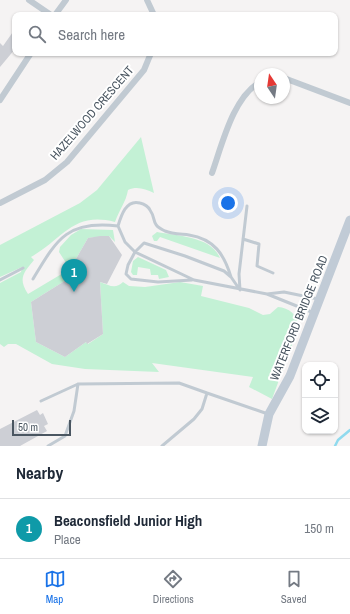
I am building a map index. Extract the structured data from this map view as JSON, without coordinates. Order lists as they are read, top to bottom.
{
  "streets": {
    "main road": ["WATERFORD BRIDGE ROAD"],
    "street": ["HAZELWOOD CRESCENT"]
  },
  "scale_bar": "50 m",
  "north": "top",
  "page": {
    "search": "Search here",
    "pins": "1",
    "scale": "50 m",
    "heading": "Nearby",
    "list": [
      {
        "mark": "1",
        "name": "Beaconsfield Junior High",
        "note": "Place",
        "value": "150 m"
      }
    ],
    "nav": ["Map", "Directions", "Saved"]
  }
}
